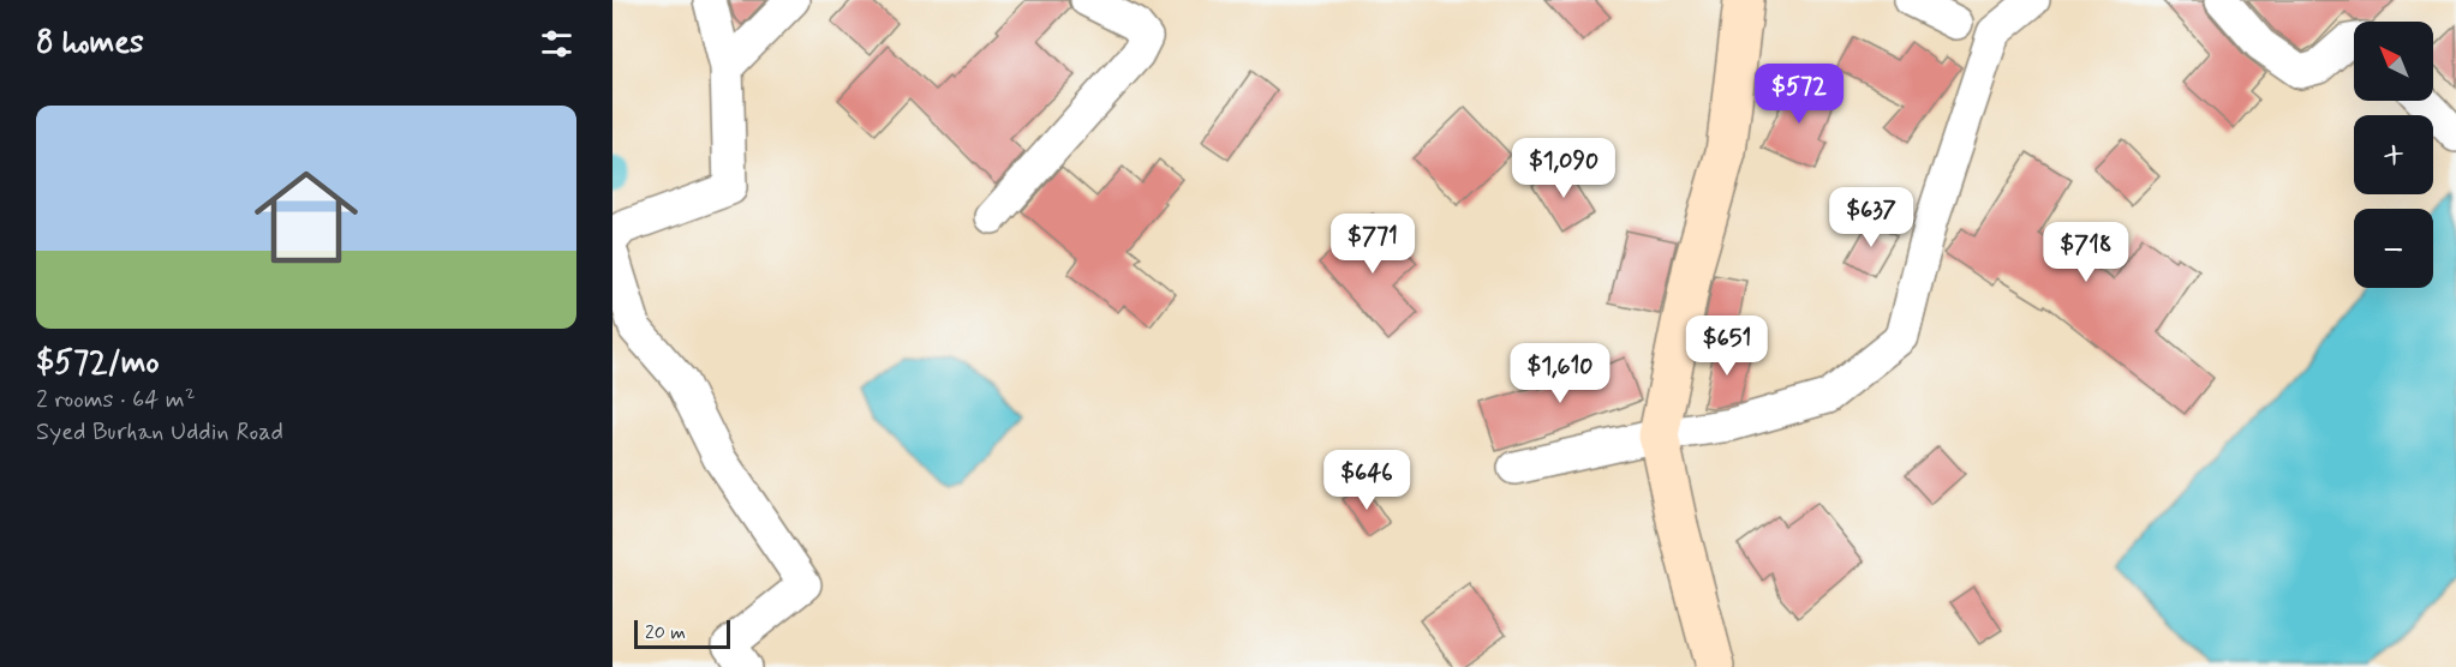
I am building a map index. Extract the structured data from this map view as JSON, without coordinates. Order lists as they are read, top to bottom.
{
  "scale_bar": "20 m",
  "north": "top left",
  "page": {
    "heading": "8 homes",
    "map_buttons": ["+", "−"],
    "price": [
      "$572",
      "$1,090",
      "$637",
      "$771",
      "$718",
      "$651",
      "$1,610",
      "$646"
    ],
    "list": [
      {
        "name": "$572/mo",
        "note": "2 rooms · 64 m² · Syed Burhan Uddin Road"
      }
    ],
    "scale": "20 m"
  }
}
